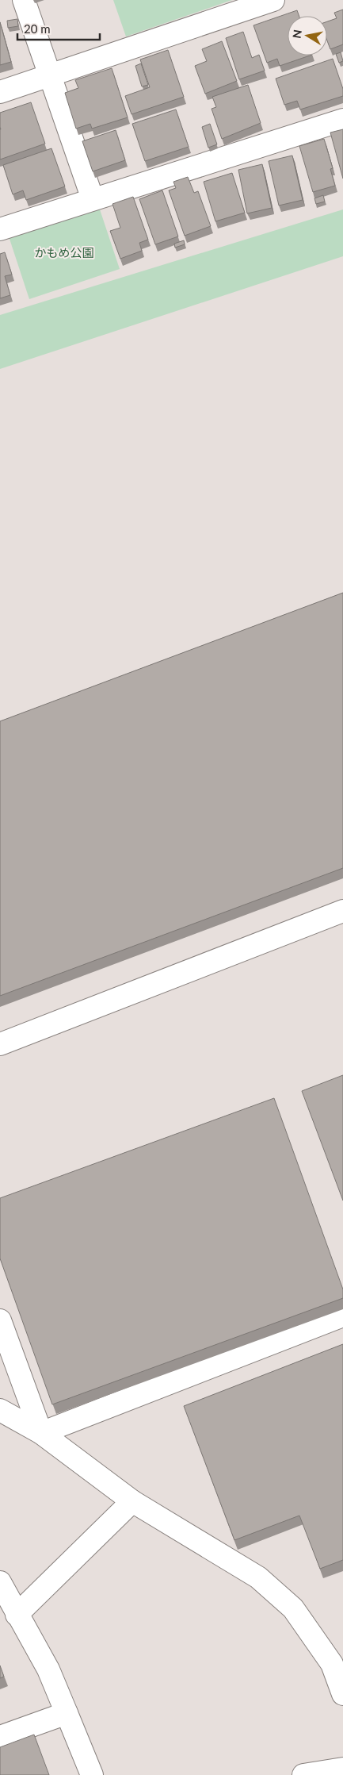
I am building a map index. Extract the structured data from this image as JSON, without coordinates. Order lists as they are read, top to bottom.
{
  "parks": ["かもめ公園"],
  "scale_bar": "20 m",
  "north": "left"
}
